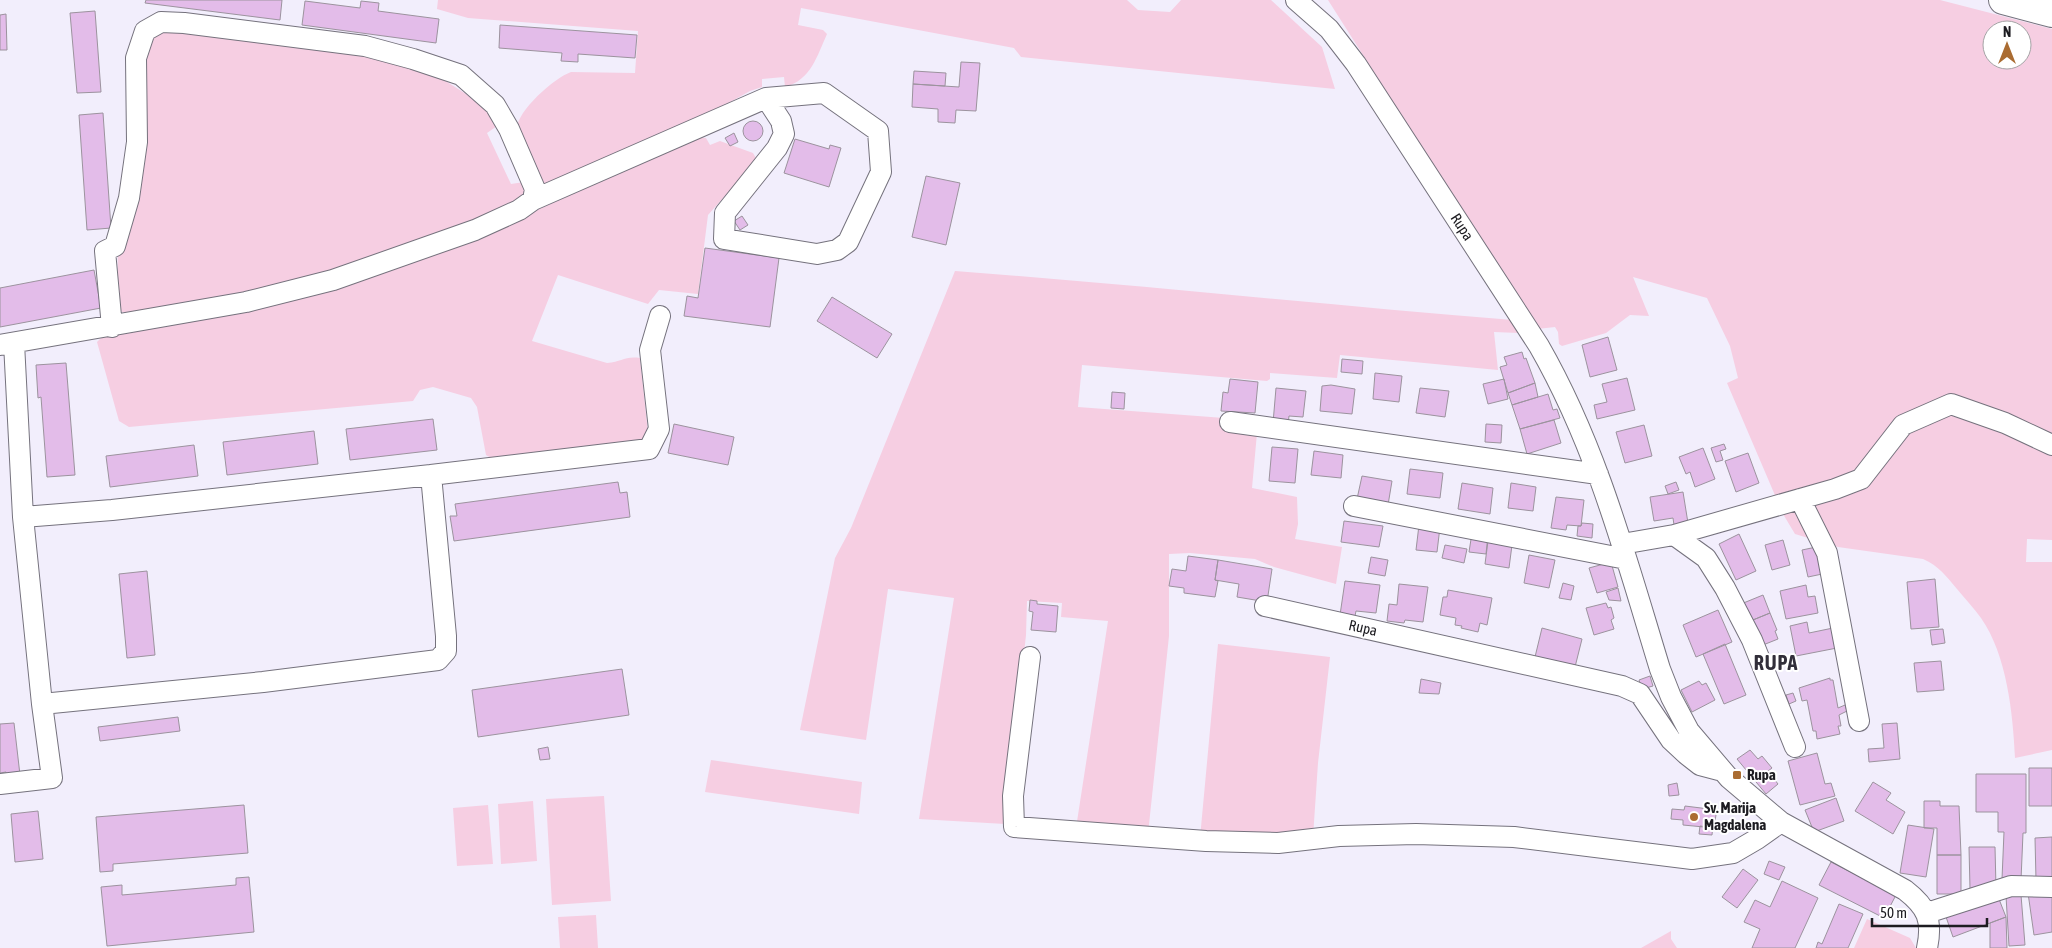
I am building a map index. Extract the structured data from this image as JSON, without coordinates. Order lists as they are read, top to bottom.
{
  "streets": {
    "street": ["Rupa"]
  },
  "districts": ["RUPA"],
  "places": {
    "transit": ["Rupa"],
    "other": ["Sv. Marija Magdalena"]
  },
  "scale_bar": "50 m",
  "north": "top"
}
